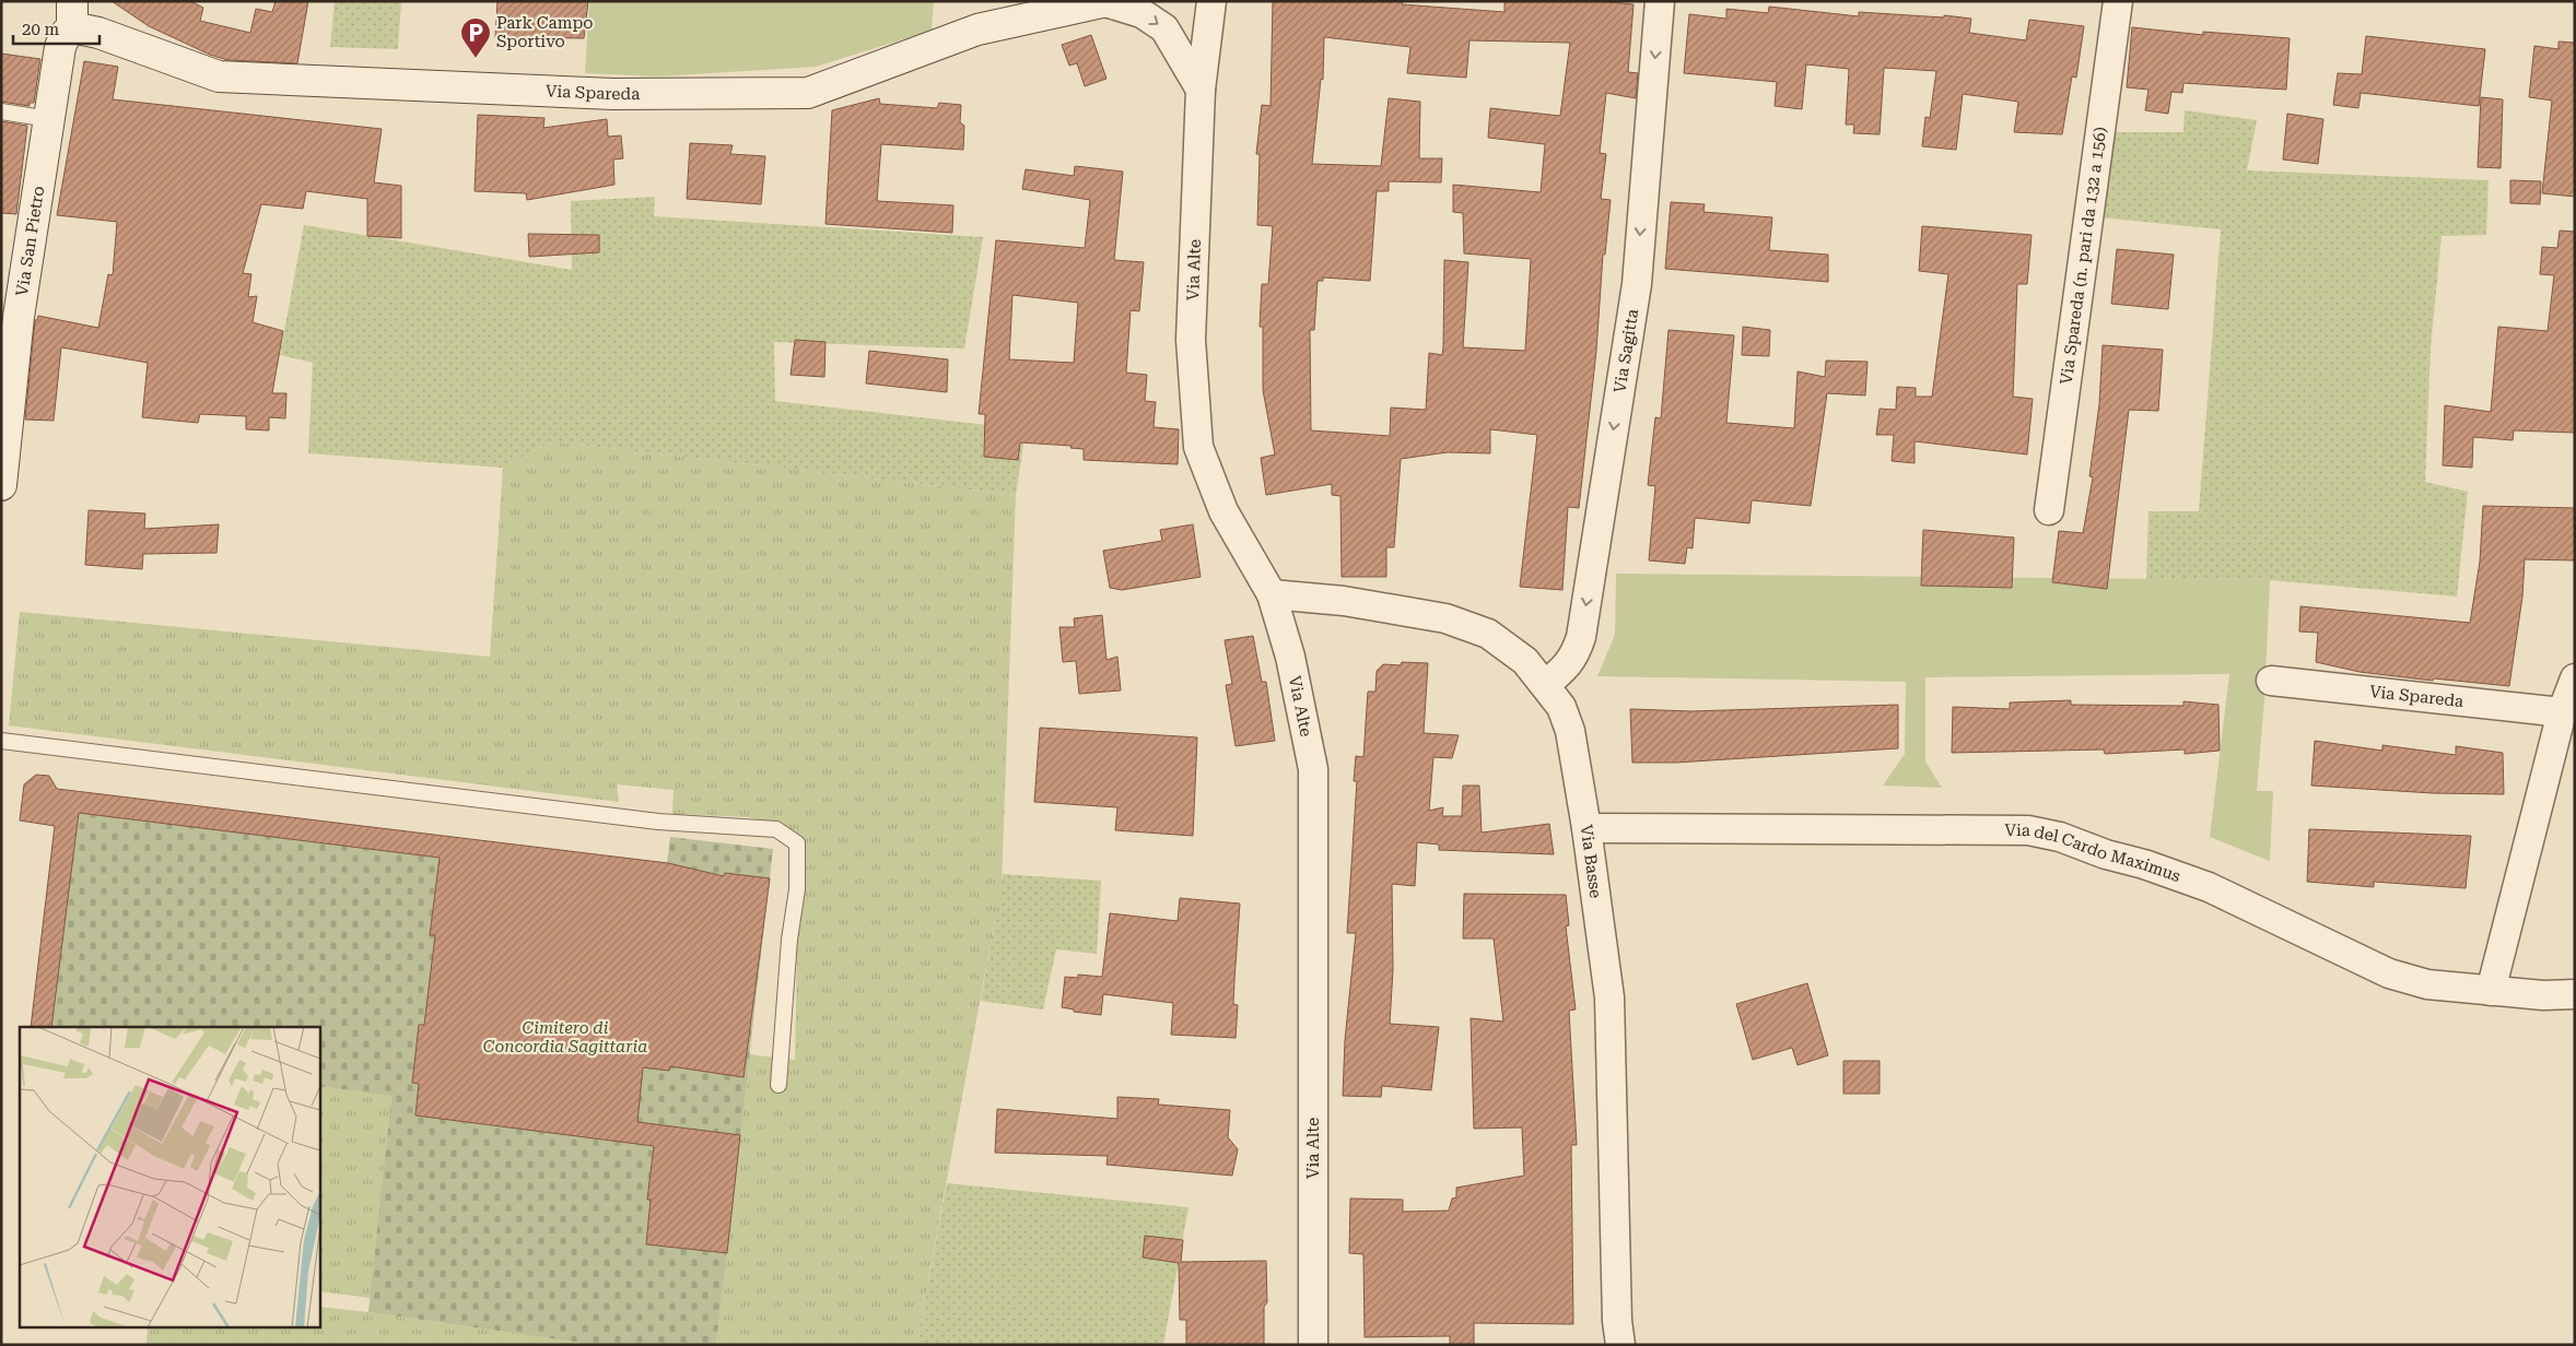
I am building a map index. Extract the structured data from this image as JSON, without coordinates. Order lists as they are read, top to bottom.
{
  "streets": {
    "street": [
      "Via Spareda",
      "Via San Pietro",
      "Via Spareda (n. pari da 132 a 156)",
      "Via Alte",
      "Via Sagitta",
      "Via del Cardo Maximus",
      "Via Basse"
    ]
  },
  "crossings": [
    ["Via Spareda", "Via San Pietro"],
    ["Via Alte", "Via Basse"],
    ["Via Sagitta", "Via Basse"],
    ["Via del Cardo Maximus", "Via Basse"]
  ],
  "one_way": ["Via Sagitta"],
  "parks": ["Cimitero di Concordia Sagittaria"],
  "places": {
    "parking": ["Park Campo Sportivo"]
  },
  "scale_bar": "20 m"
}
